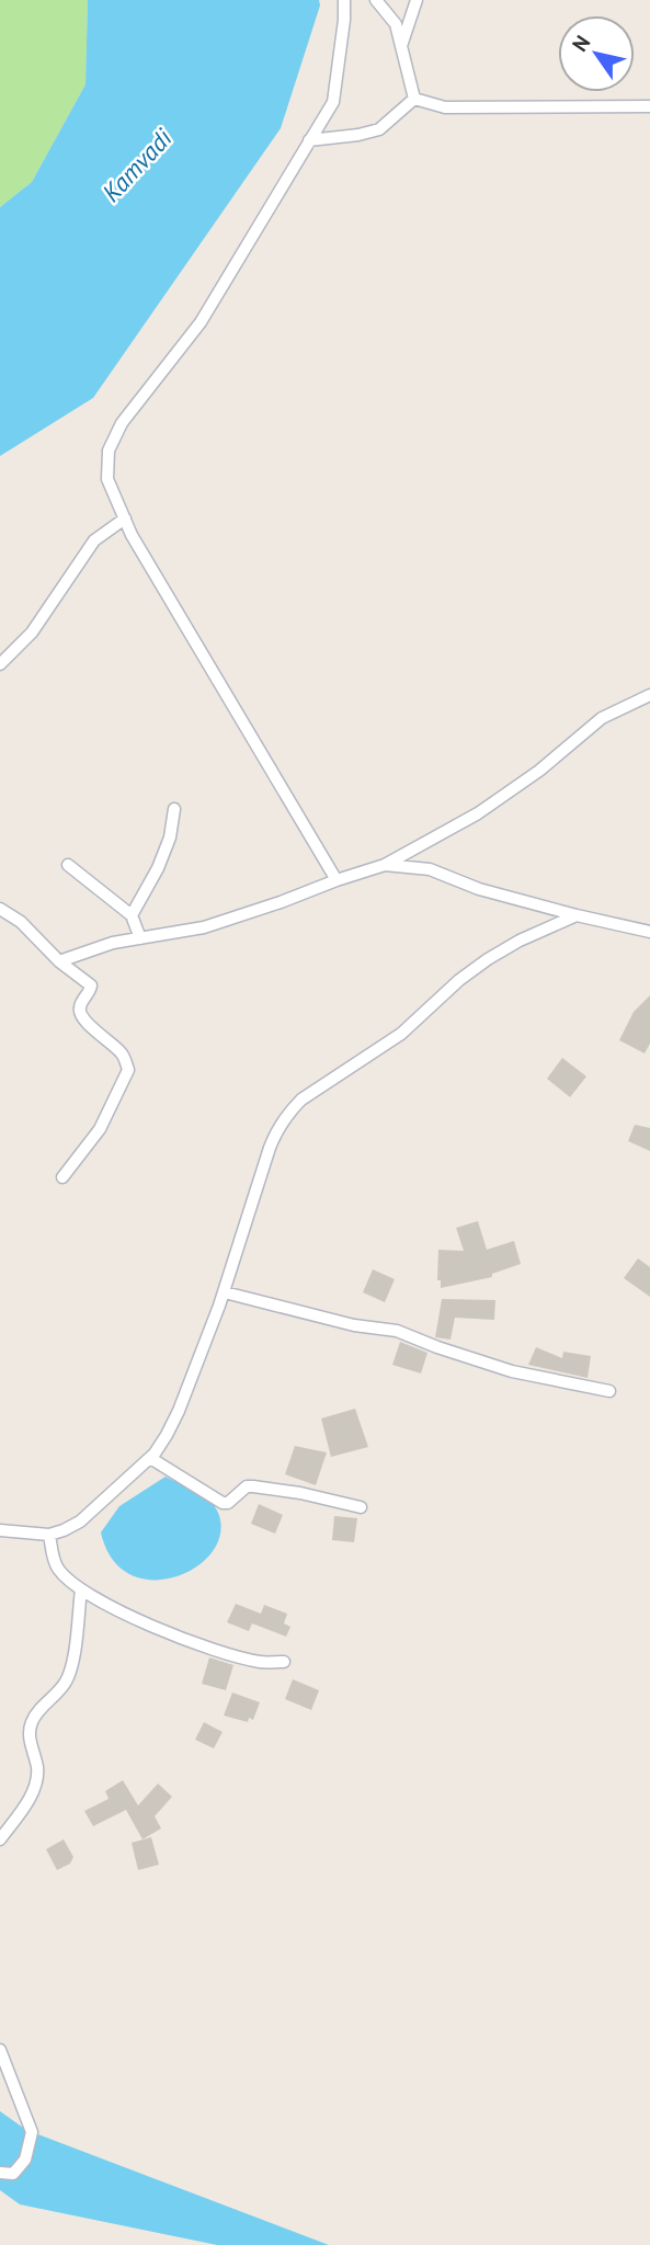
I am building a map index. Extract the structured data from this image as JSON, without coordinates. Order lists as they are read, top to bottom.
{
  "water": ["Kamvadi"],
  "north": "top left"
}
